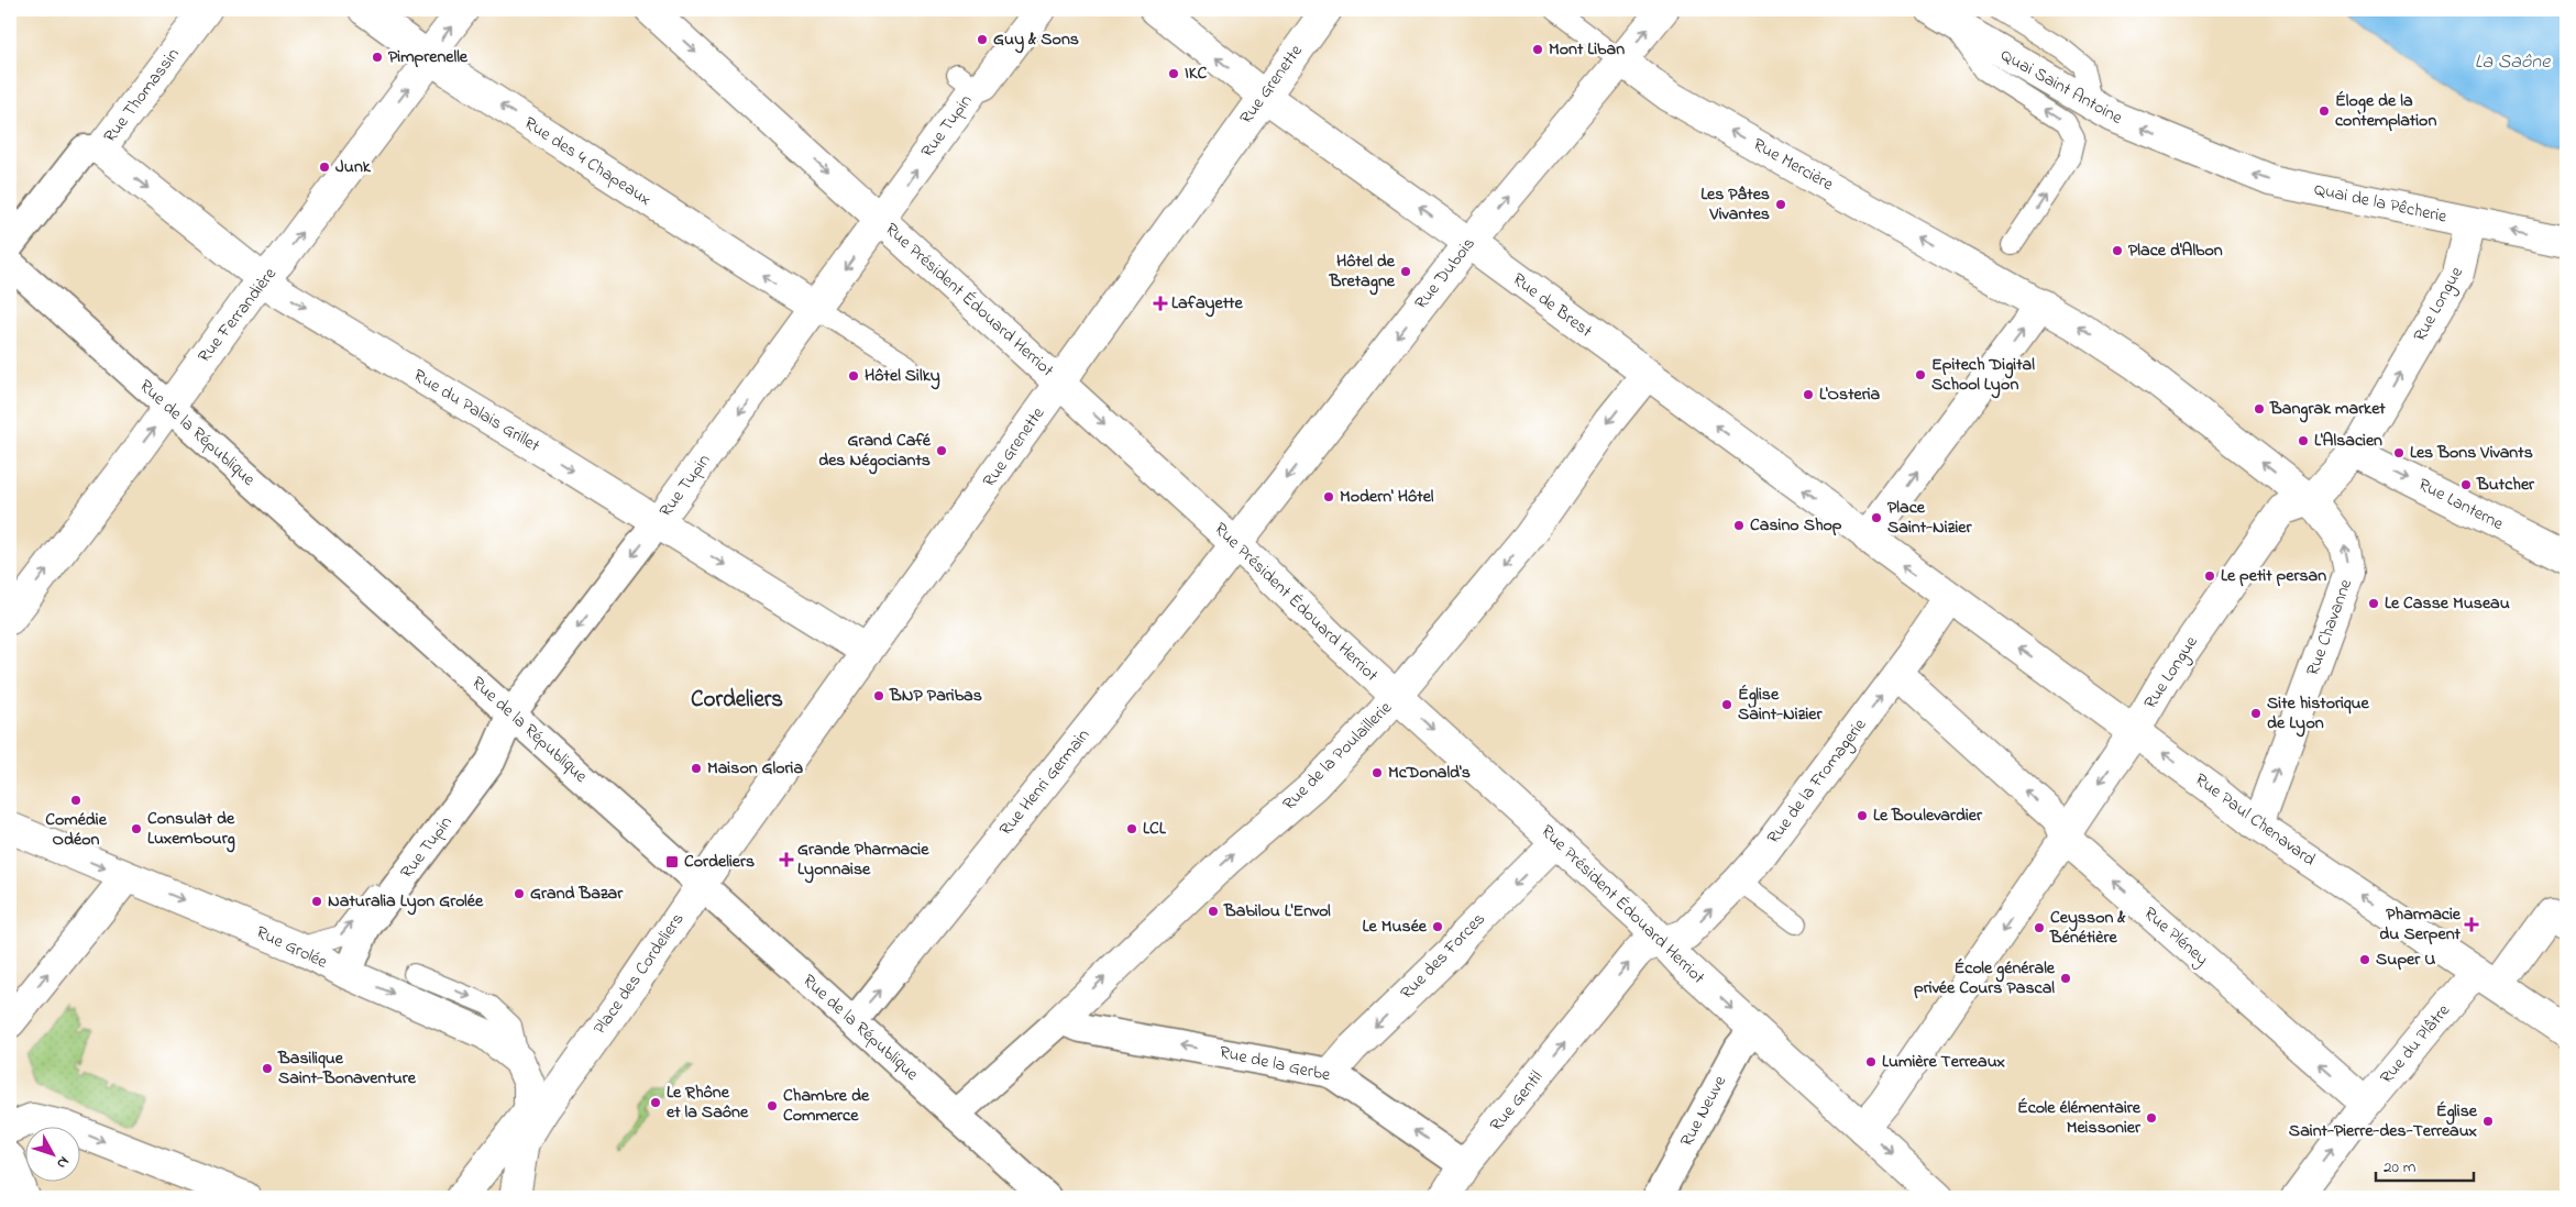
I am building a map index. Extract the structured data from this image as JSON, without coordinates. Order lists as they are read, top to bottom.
{
  "streets": {
    "street": [
      "Rue Grenette",
      "Quai Saint Antoine",
      "Rue Thomassin",
      "Rue Tupin",
      "Rue des 4 Chapeaux",
      "Rue Mercière",
      "Quai de la Pêcherie",
      "Rue Dubois",
      "Rue Président Édouard Herriot",
      "Rue Longue",
      "Rue de Brest",
      "Rue Ferrandière",
      "Rue du Palais Grillet",
      "Rue de la République",
      "Rue Lanterne",
      "Rue Chavanne",
      "Rue de la Poulaillerie",
      "Rue de la Fromagerie",
      "Rue Henri Germain",
      "Rue Paul Chenavard",
      "Rue Pléney",
      "Rue Grolée",
      "Rue des Forces",
      "Place des Cordeliers",
      "Rue du Plâtre",
      "Rue de la Gerbe",
      "Rue Gentil",
      "Rue Neuve"
    ]
  },
  "crossings": [
    ["Rue Grenette", "Rue Président Édouard Herriot"],
    ["Rue Grenette", "Rue de Brest"],
    ["Rue Grenette", "Rue du Palais Grillet"],
    ["Rue Grenette", "Rue de la République"],
    ["Rue Grenette", "Place des Cordeliers"],
    ["Quai Saint Antoine", "Quai de la Pêcherie"],
    ["Rue Thomassin", "Rue du Palais Grillet"],
    ["Rue Tupin", "Rue des 4 Chapeaux"],
    ["Rue Tupin", "Rue Président Édouard Herriot"],
    ["Rue Tupin", "Rue du Palais Grillet"],
    ["Rue Tupin", "Rue de la République"],
    ["Rue Tupin", "Rue Grolée"],
    ["Rue des 4 Chapeaux", "Rue Ferrandière"],
    ["Rue Mercière", "Rue Dubois"],
    ["Rue Mercière", "Rue Chavanne"],
    ["Quai de la Pêcherie", "Rue Longue"],
    ["Rue Dubois", "Rue Président Édouard Herriot"],
    ["Rue Dubois", "Rue de Brest"],
    ["Rue Dubois", "Rue Henri Germain"],
    ["Rue Président Édouard Herriot", "Rue Longue"],
    ["Rue Président Édouard Herriot", "Rue de la Poulaillerie"],
    ["Rue Président Édouard Herriot", "Rue de la Fromagerie"],
    ["Rue Président Édouard Herriot", "Rue Henri Germain"],
    ["Rue Président Édouard Herriot", "Rue des Forces"],
    ["Rue Président Édouard Herriot", "Rue Gentil"],
    ["Rue Président Édouard Herriot", "Rue Neuve"],
    ["Rue Longue", "Rue Lanterne"],
    ["Rue Longue", "Rue Chavanne"],
    ["Rue Longue", "Rue Paul Chenavard"],
    ["Rue Longue", "Rue Pléney"],
    ["Rue de Brest", "Rue de la Poulaillerie"],
    ["Rue de Brest", "Rue de la Fromagerie"],
    ["Rue de Brest", "Rue Paul Chenavard"],
    ["Rue Ferrandière", "Rue du Palais Grillet"],
    ["Rue Ferrandière", "Rue de la République"],
    ["Rue de la République", "Rue de la Poulaillerie"],
    ["Rue de la République", "Rue Henri Germain"],
    ["Rue de la République", "Place des Cordeliers"],
    ["Rue Chavanne", "Rue Paul Chenavard"],
    ["Rue de la Poulaillerie", "Rue de la Gerbe"],
    ["Rue de la Fromagerie", "Rue Paul Chenavard"],
    ["Rue de la Fromagerie", "Rue Pléney"],
    ["Rue de la Fromagerie", "Rue Gentil"],
    ["Rue Paul Chenavard", "Rue du Plâtre"],
    ["Rue Pléney", "Rue du Plâtre"],
    ["Rue Grolée", "Place des Cordeliers"],
    ["Rue des Forces", "Rue de la Gerbe"],
    ["Rue de la Gerbe", "Rue Gentil"]
  ],
  "one_way": [
    "Quai Saint Antoine",
    "Rue des 4 Chapeaux",
    "Rue Mercière",
    "Quai de la Pêcherie",
    "Rue Président Édouard Herriot",
    "Rue de Brest",
    "Rue Ferrandière",
    "Rue du Palais Grillet",
    "Rue Lanterne",
    "Rue Chavanne",
    "Rue de la Fromagerie",
    "Rue Paul Chenavard",
    "Rue Pléney",
    "Rue des Forces",
    "Rue de la Gerbe",
    "Rue Gentil"
  ],
  "districts": ["Cordeliers"],
  "water": ["La Saône"],
  "places": {
    "other": [
      "Guy & Sons",
      "Mont Liban",
      "Pimprenelle",
      "IKC",
      "Éloge de la contemplation",
      "Junk",
      "Les Pâtes Vivantes",
      "Place d'Albon",
      "Hôtel de Bretagne",
      "Epitech Digital School Lyon",
      "Hôtel Silky",
      "L'Osteria",
      "Bangrak market",
      "L'Alsacien",
      "Grand Café des Négociants",
      "Les Bons Vivants",
      "Butcher",
      "Modern' Hôtel",
      "Place Saint-Nizier",
      "Casino Shop",
      "Le petit persan",
      "Le Casse Museau",
      "BNP Paribas",
      "Église Saint-Nizier",
      "Site historique de Lyon",
      "Maison Gloria",
      "McDonald's",
      "Comédie Odéon",
      "Le Boulevardier",
      "Consulat de Luxembourg",
      "LCL",
      "Grand Bazar",
      "Naturalia Lyon Grolée",
      "Babilou L'Envol",
      "Le Musée",
      "Ceysson & Bénétière",
      "Super U",
      "École générale privée Cours Pascal",
      "Lumière Terreaux",
      "Basilique Saint-Bonaventure",
      "Le Rhône et la Saône",
      "Chambre de Commerce",
      "École élémentaire Meissonier",
      "Église Saint-Pierre-des-Terreaux"
    ],
    "health": ["Lafayette", "Grande Pharmacie Lyonnaise", "Pharmacie du Serpent"],
    "transit": ["Cordeliers"]
  },
  "scale_bar": "20 m",
  "north": "bottom right"
}
